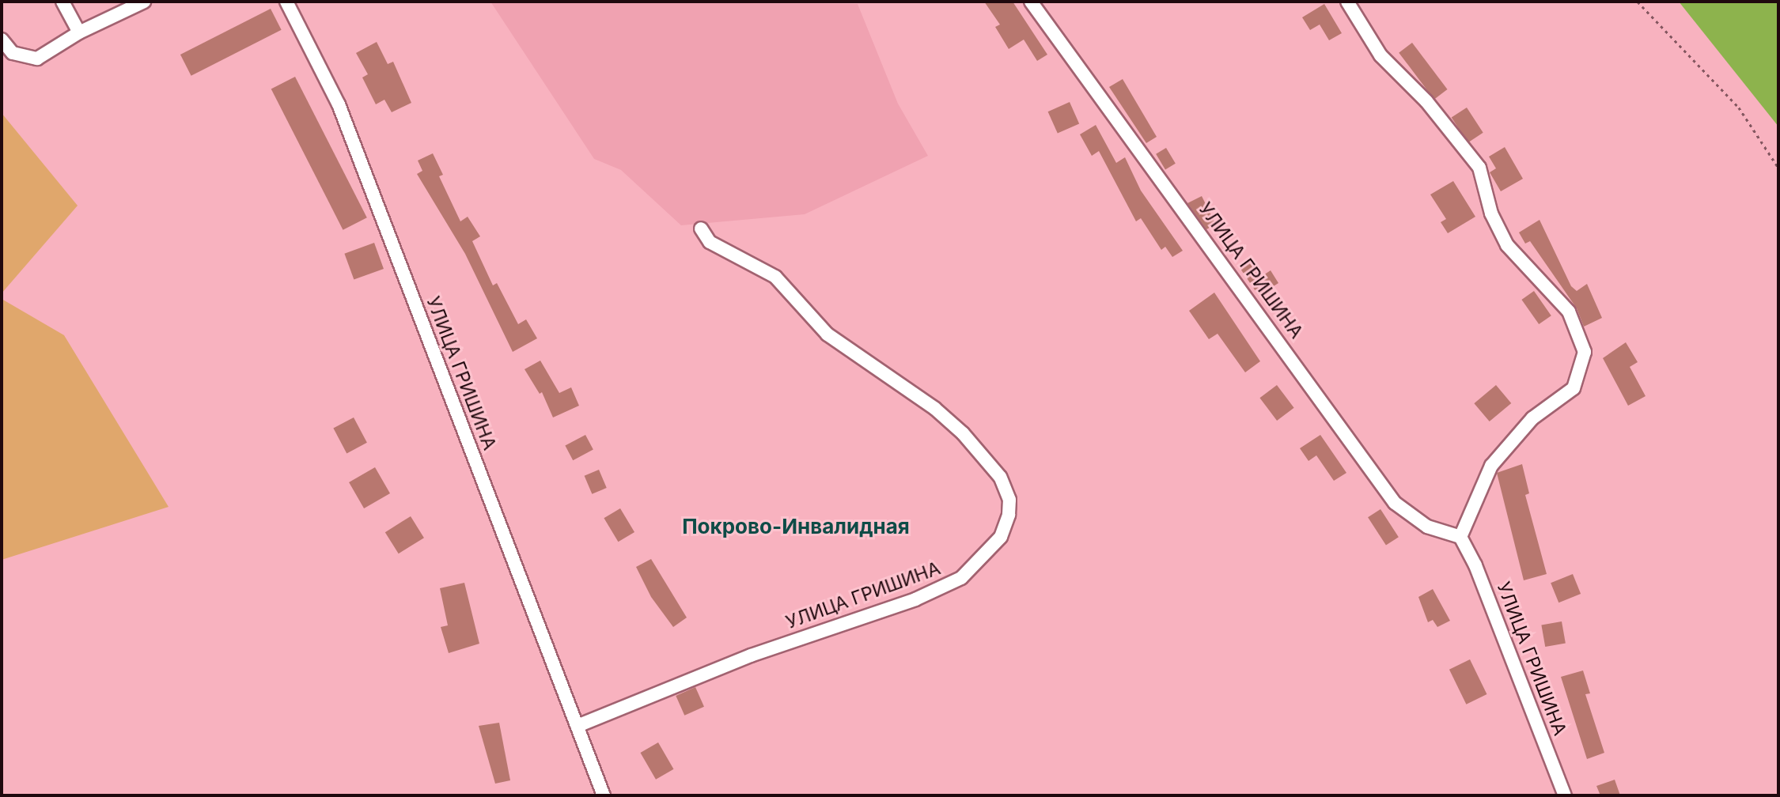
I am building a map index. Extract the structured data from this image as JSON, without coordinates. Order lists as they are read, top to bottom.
{
  "streets": {
    "street": ["УЛИЦА ГРИШИНА"]
  },
  "districts": ["Покрово-Инвалидная"]
}
